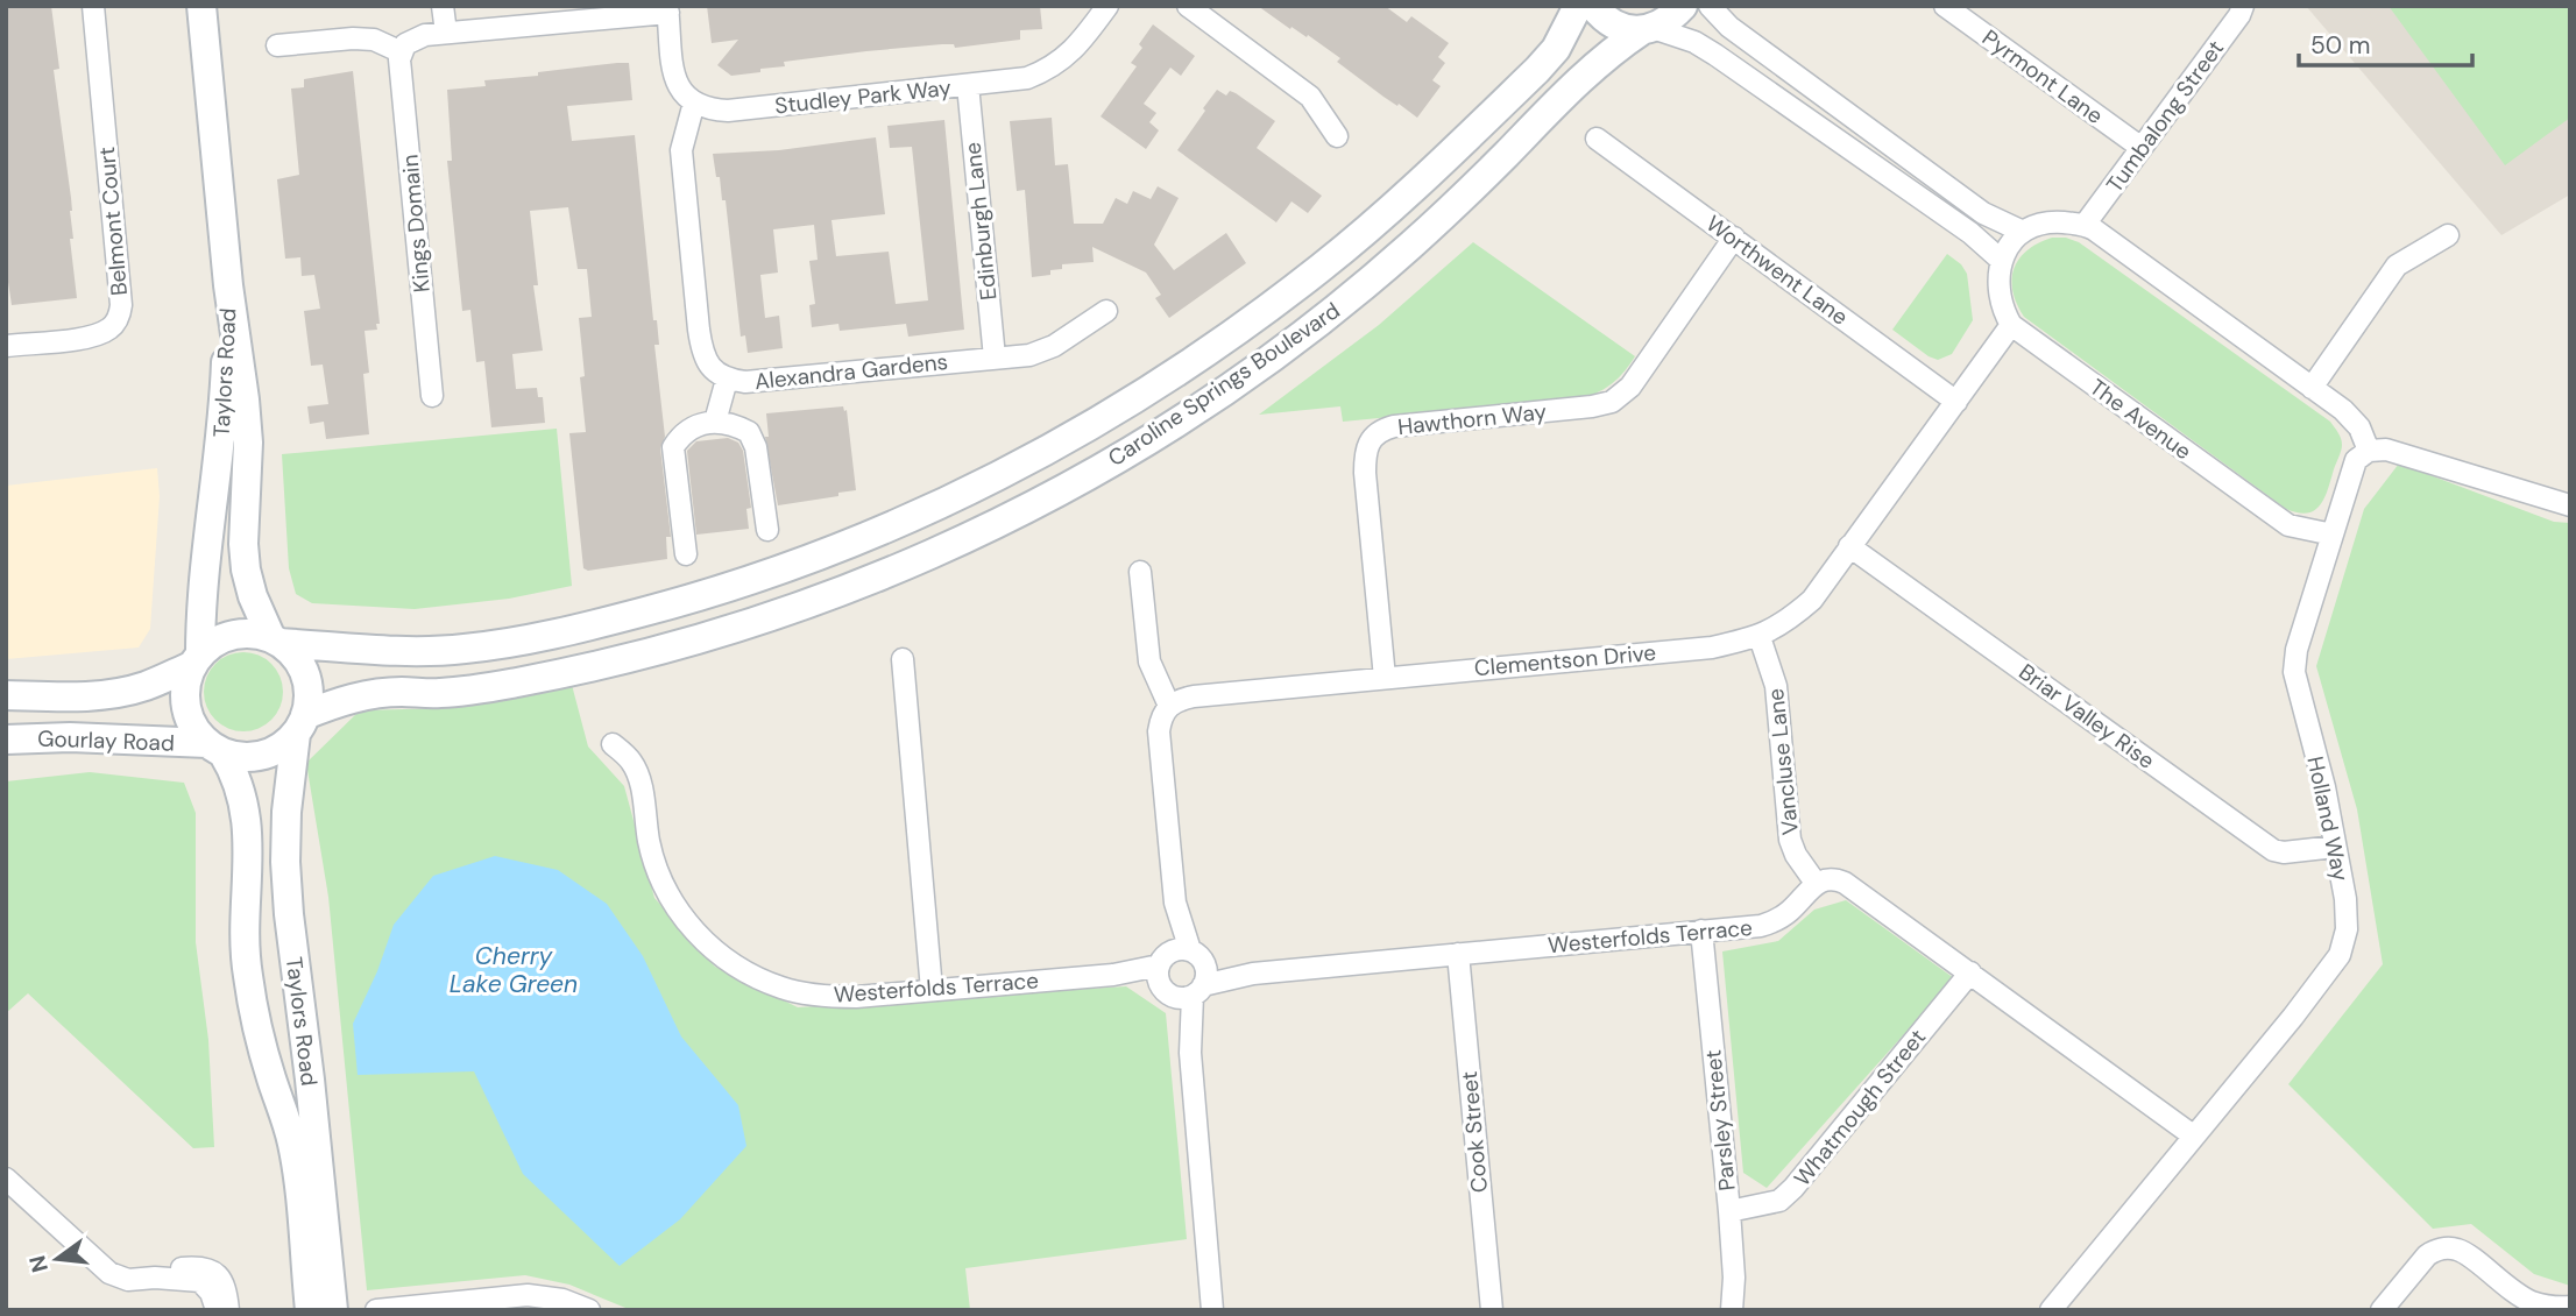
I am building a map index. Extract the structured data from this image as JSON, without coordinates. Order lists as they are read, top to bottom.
{
  "streets": {
    "main road": ["Taylors Road", "Caroline Springs Boulevard", "Gourlay Road"],
    "street": [
      "Pyrmont Lane",
      "Studley Park Way",
      "Tumbalong Street",
      "Belmont Court",
      "Edinburgh Lane",
      "Kings Domain",
      "Worthwent Lane",
      "Alexandra Gardens",
      "Hawthorn Way",
      "The Avenue",
      "Clementson Drive",
      "Briar Valley Rise",
      "Vancluse Lane",
      "Holland Way",
      "Westerfolds Terrace",
      "Whatmough Street",
      "Parsley Street",
      "Cook Street"
    ]
  },
  "crossings": [
    ["Pyrmont Lane", "Tumbalong Street"],
    ["Studley Park Way", "Edinburgh Lane"],
    ["Studley Park Way", "Alexandra Gardens"],
    ["Edinburgh Lane", "Alexandra Gardens"],
    ["Worthwent Lane", "Hawthorn Way"],
    ["Worthwent Lane", "Clementson Drive"],
    ["Taylors Road", "Caroline Springs Boulevard"],
    ["Taylors Road", "Gourlay Road"],
    ["Caroline Springs Boulevard", "Gourlay Road"],
    ["Hawthorn Way", "Clementson Drive"],
    ["The Avenue", "Clementson Drive"],
    ["The Avenue", "Holland Way"],
    ["Clementson Drive", "Briar Valley Rise"],
    ["Clementson Drive", "Vancluse Lane"],
    ["Briar Valley Rise", "Holland Way"],
    ["Vancluse Lane", "Westerfolds Terrace"],
    ["Westerfolds Terrace", "Parsley Street"],
    ["Westerfolds Terrace", "Cook Street"],
    ["Whatmough Street", "Parsley Street"]
  ],
  "water": ["Cherry Lake Green"],
  "scale_bar": "50 m",
  "north": "left"
}
